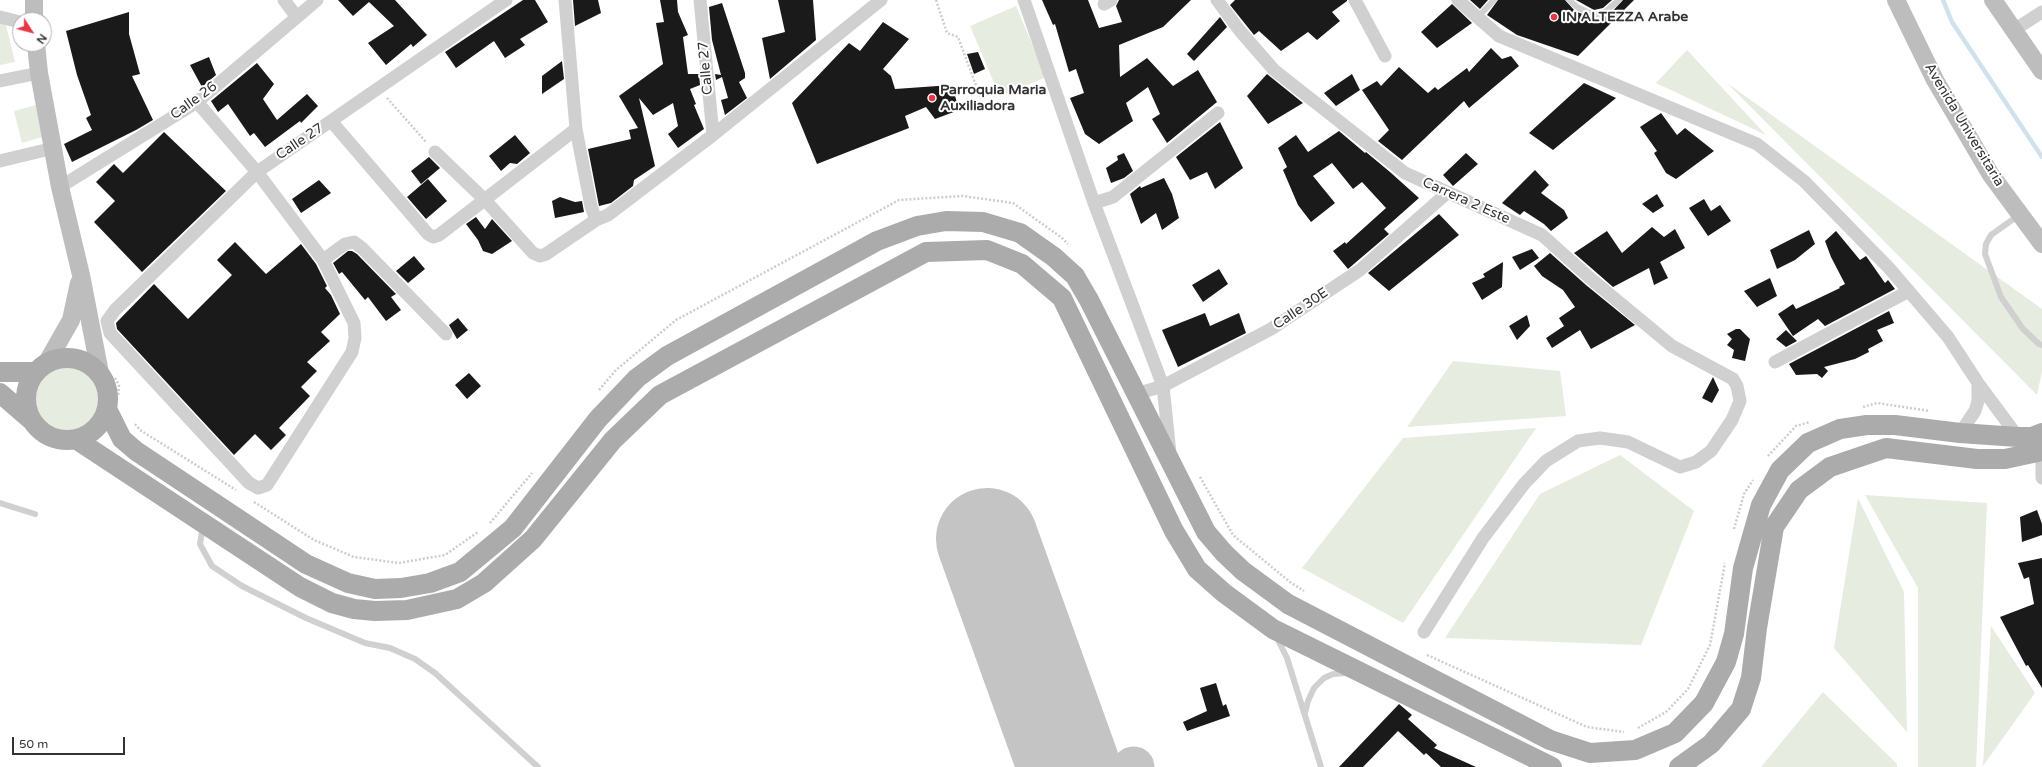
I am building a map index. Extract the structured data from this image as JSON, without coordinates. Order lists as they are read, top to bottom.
{
  "streets": {
    "main road": ["Avenida Universitaria"],
    "street": [
      "Calle 27",
      "Calle 26",
      "Carrera 2 Este",
      "Calle 30E"
    ]
  },
  "crossings": [
    ["Carrera 2 Este", "Calle 30E"]
  ],
  "places": ["IN ALTEZZA Arabe", "Parroquia Maria Auxiliadora"],
  "scale_bar": "50 m",
  "north": "bottom right"
}
